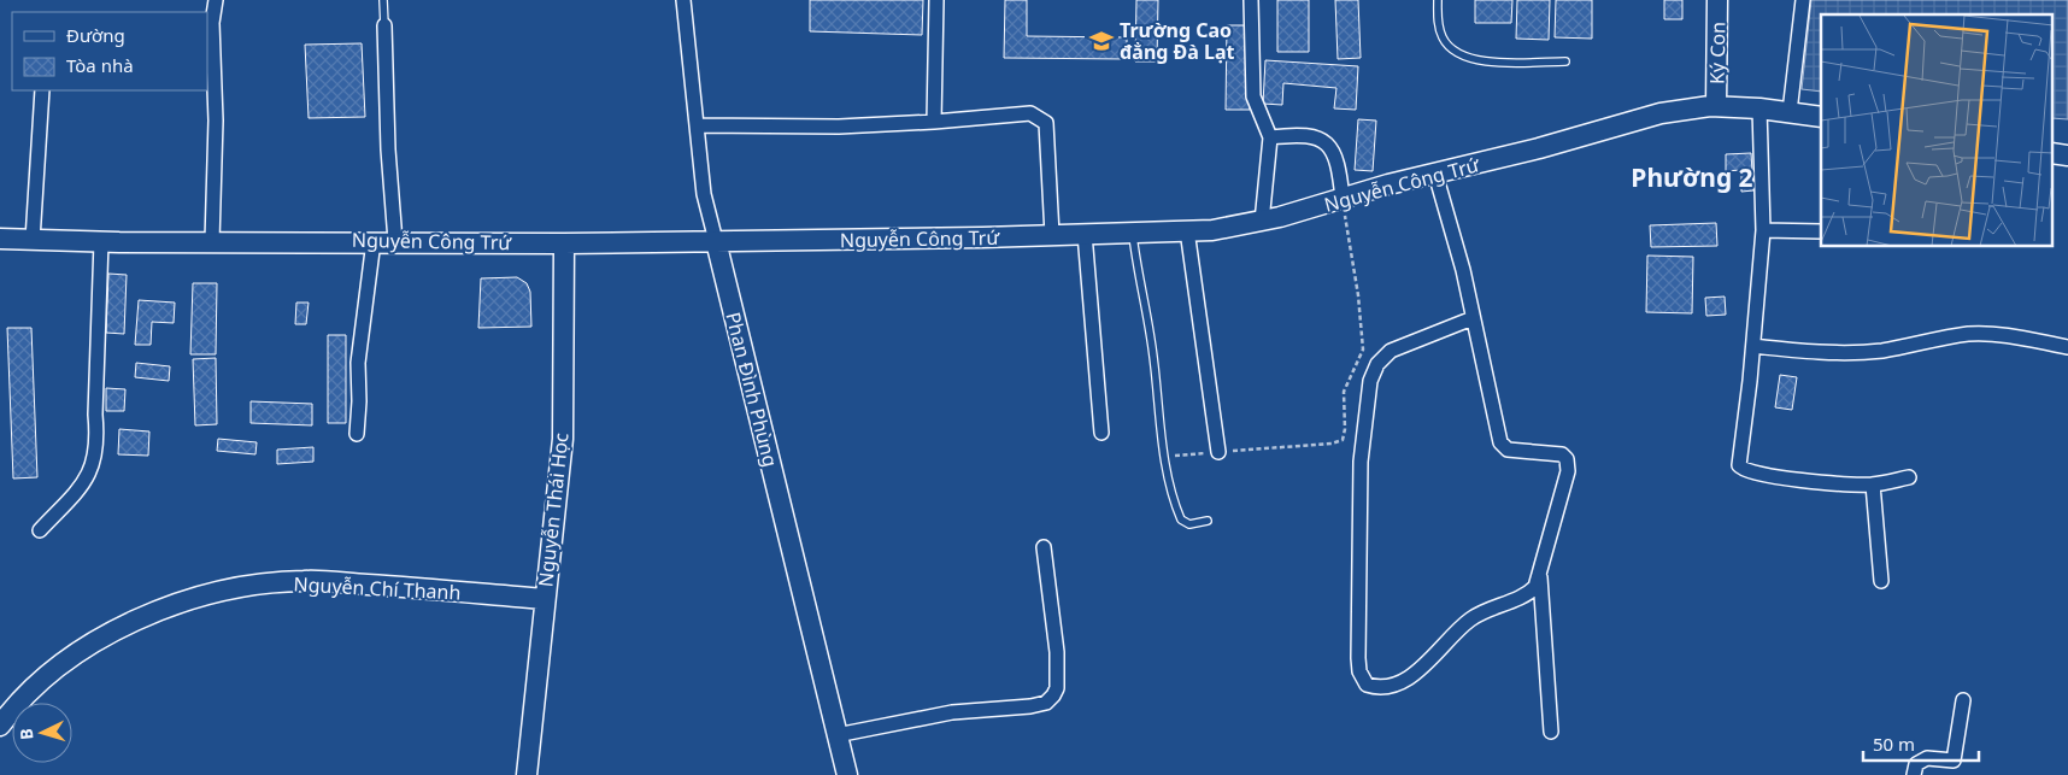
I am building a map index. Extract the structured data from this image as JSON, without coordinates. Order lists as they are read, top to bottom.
{
  "streets": {
    "street": [
      "Ký Con",
      "Nguyễn Công Trứ",
      "Phan Đình Phùng",
      "Nguyễn Thái Học",
      "Nguyễn Chí Thanh"
    ]
  },
  "crossings": [
    ["Ký Con", "Nguyễn Công Trứ"],
    ["Nguyễn Công Trứ", "Phan Đình Phùng"],
    ["Nguyễn Công Trứ", "Nguyễn Thái Học"],
    ["Nguyễn Thái Học", "Nguyễn Chí Thanh"]
  ],
  "districts": ["Phường 2"],
  "places": {
    "school or university": ["Trường Cao đẳng Đà Lạt"]
  },
  "legend": ["Đường", "Tòa nhà"],
  "scale_bar": "50 m",
  "north": "left"
}
